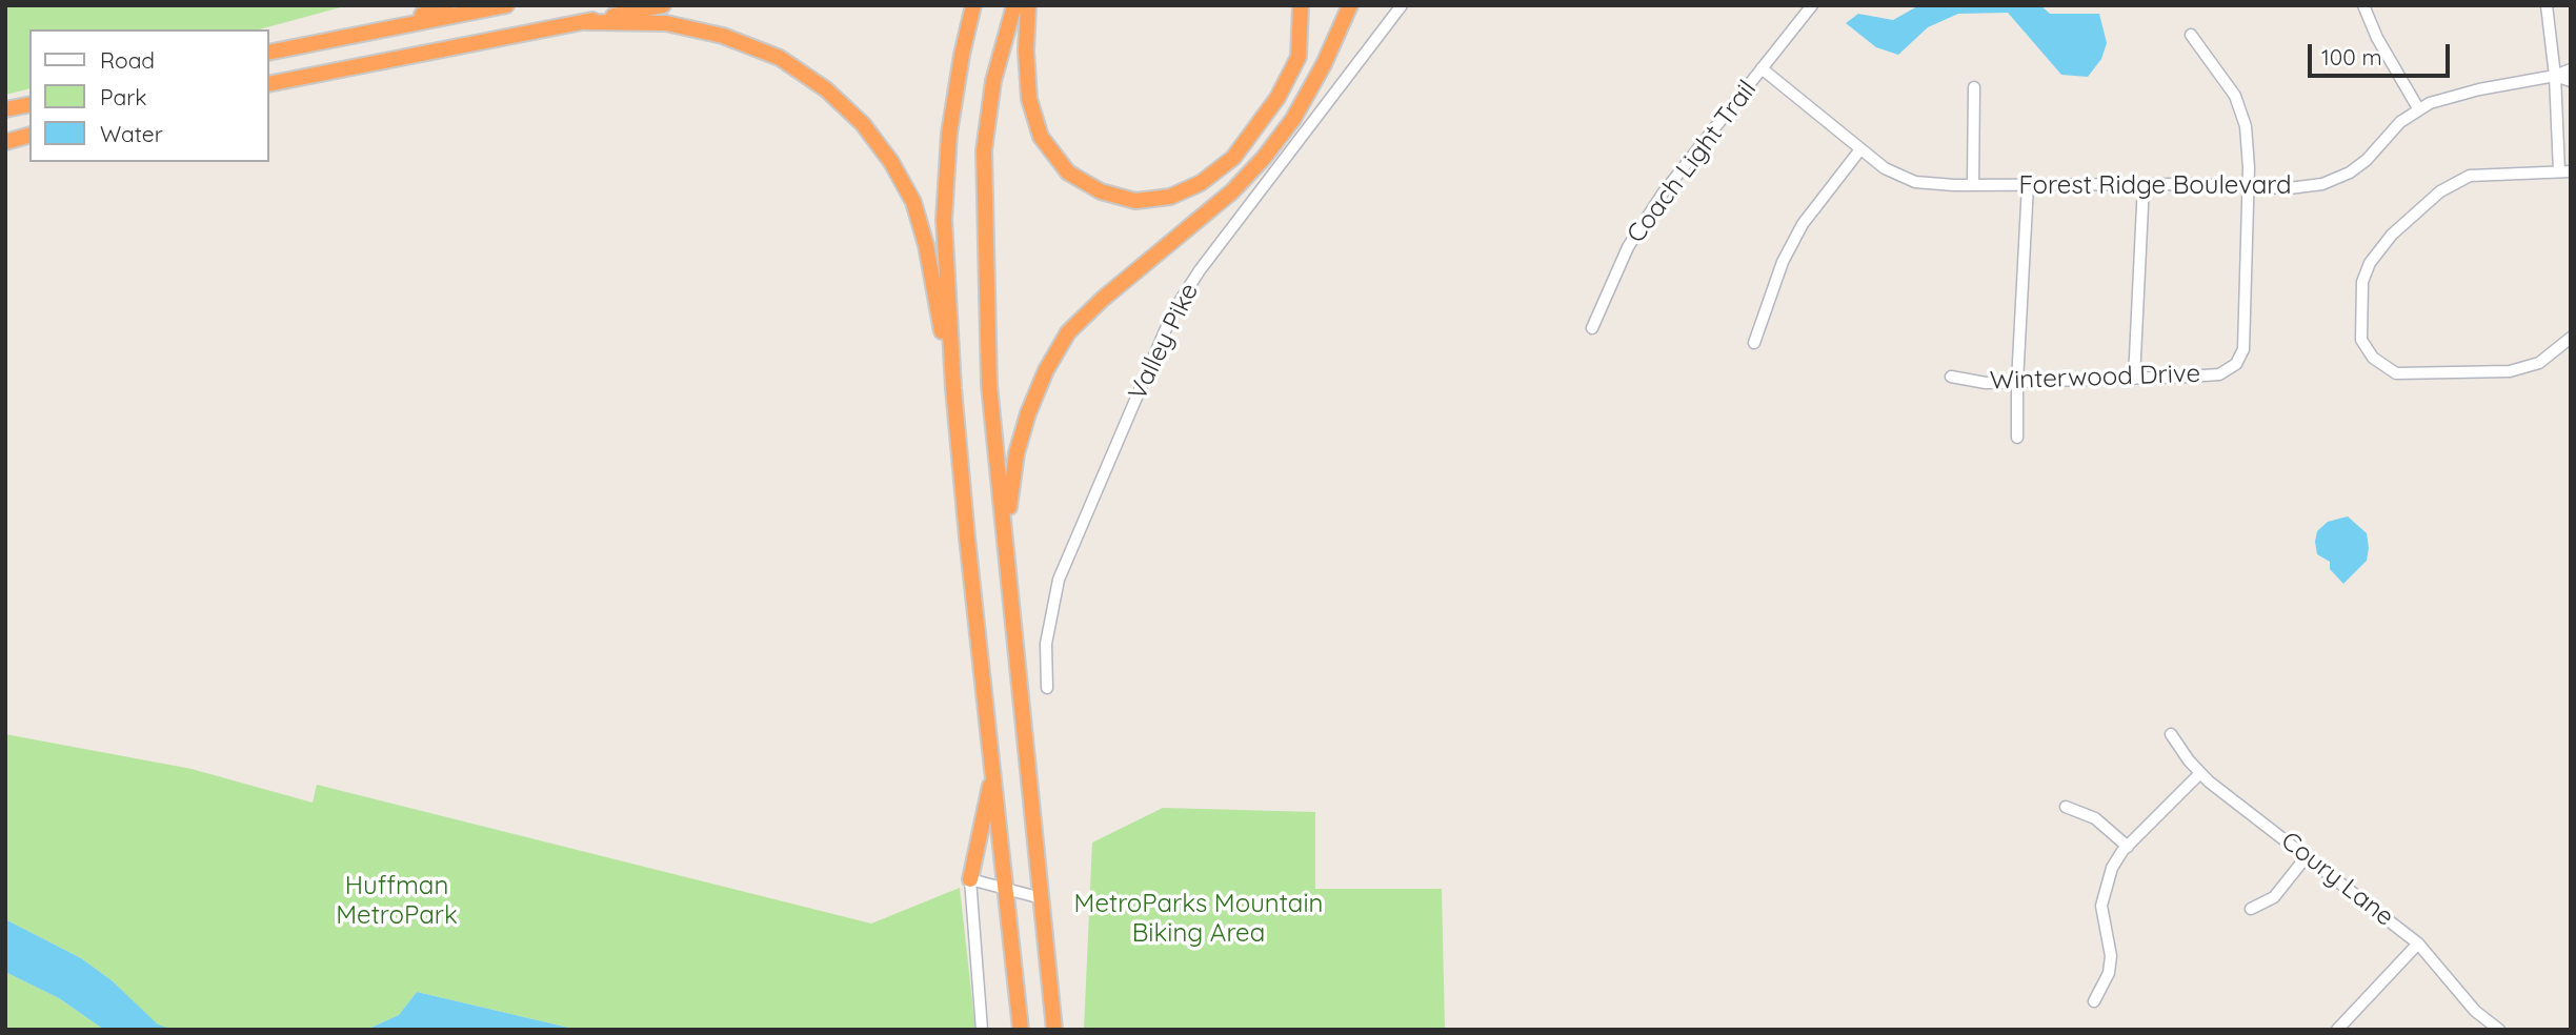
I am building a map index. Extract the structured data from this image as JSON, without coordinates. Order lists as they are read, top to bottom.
{
  "streets": {
    "street": [
      "Coach Light Trail",
      "Forest Ridge Boulevard",
      "Valley Pike",
      "Winterwood Drive",
      "Coury Lane"
    ]
  },
  "crossings": [
    ["Coach Light Trail", "Forest Ridge Boulevard"],
    ["Forest Ridge Boulevard", "Winterwood Drive"]
  ],
  "parks": ["Huffman MetroPark", "MetroParks Mountain Biking Area"],
  "legend": ["Road", "Park", "Water"],
  "scale_bar": "100 m"
}
